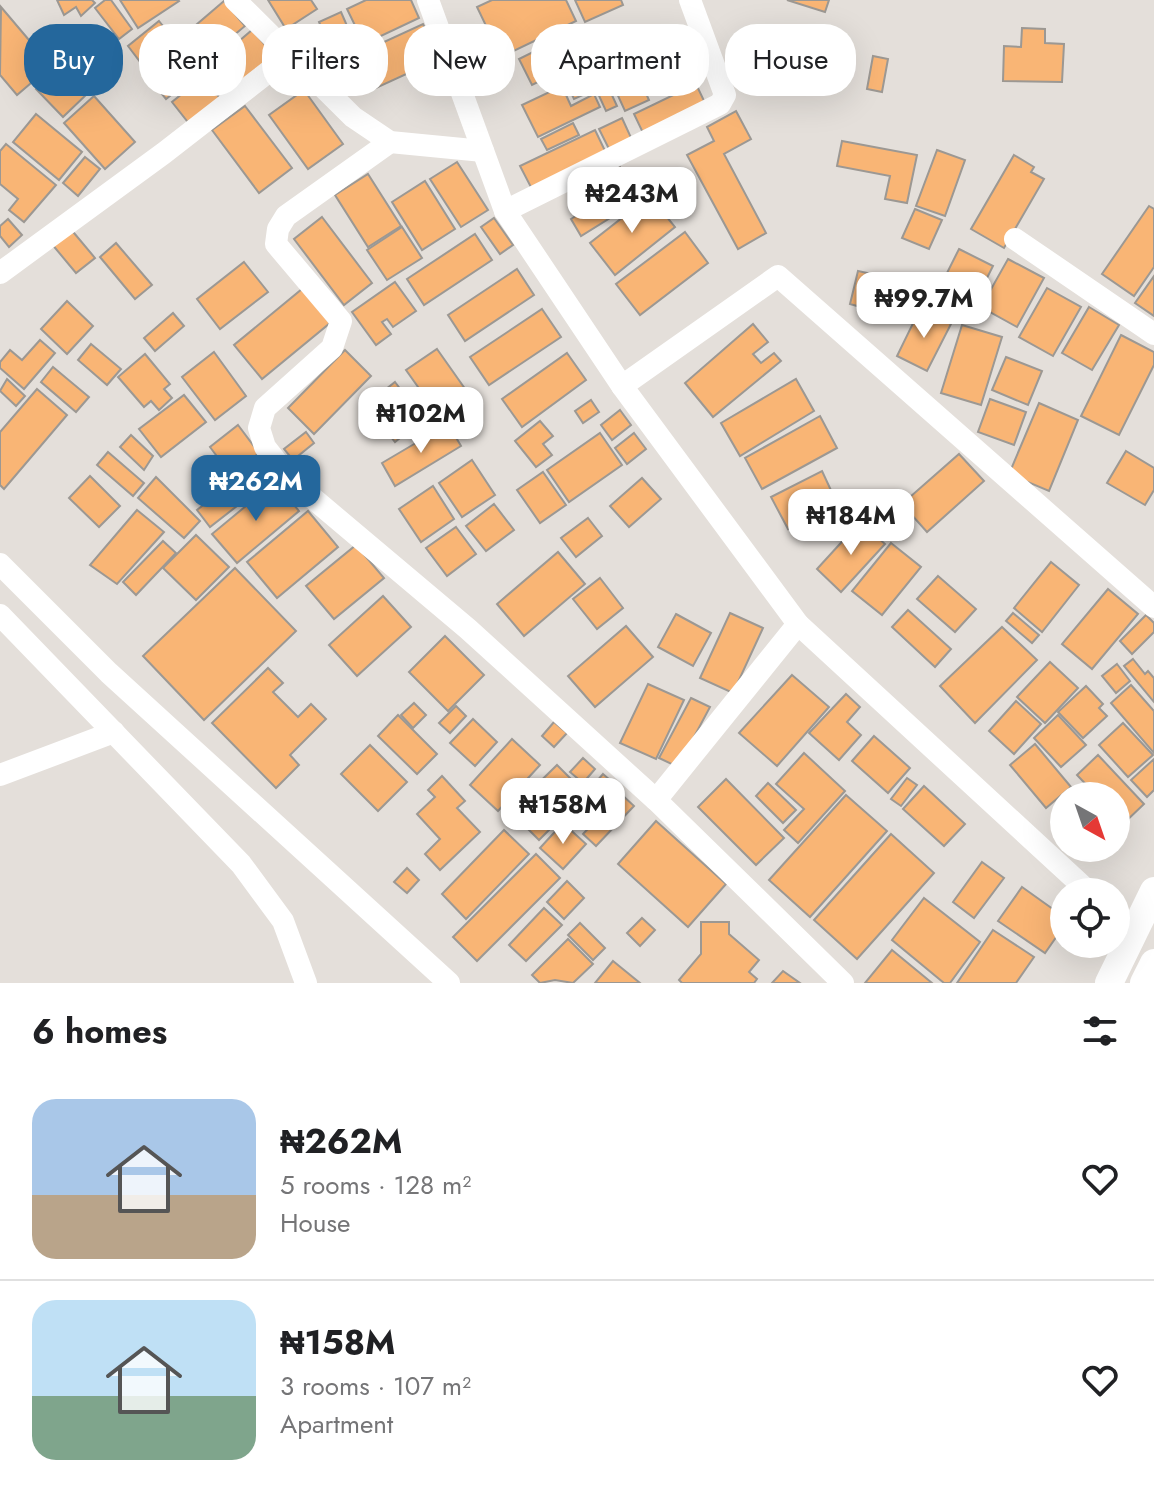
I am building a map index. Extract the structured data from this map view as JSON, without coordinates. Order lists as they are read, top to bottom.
{
  "north": "bottom right",
  "page": {
    "chip": [
      "Buy",
      "Rent",
      "Filters",
      "New",
      "Apartment",
      "House"
    ],
    "price": [
      "₦243M",
      "₦99.7M",
      "₦102M",
      "₦262M",
      "₦184M",
      "₦158M"
    ],
    "heading": "6 homes",
    "list": [
      {
        "name": "₦262M",
        "note": "5 rooms · 128 m² · House"
      },
      {
        "name": "₦158M",
        "note": "3 rooms · 107 m² · Apartment"
      }
    ]
  }
}
